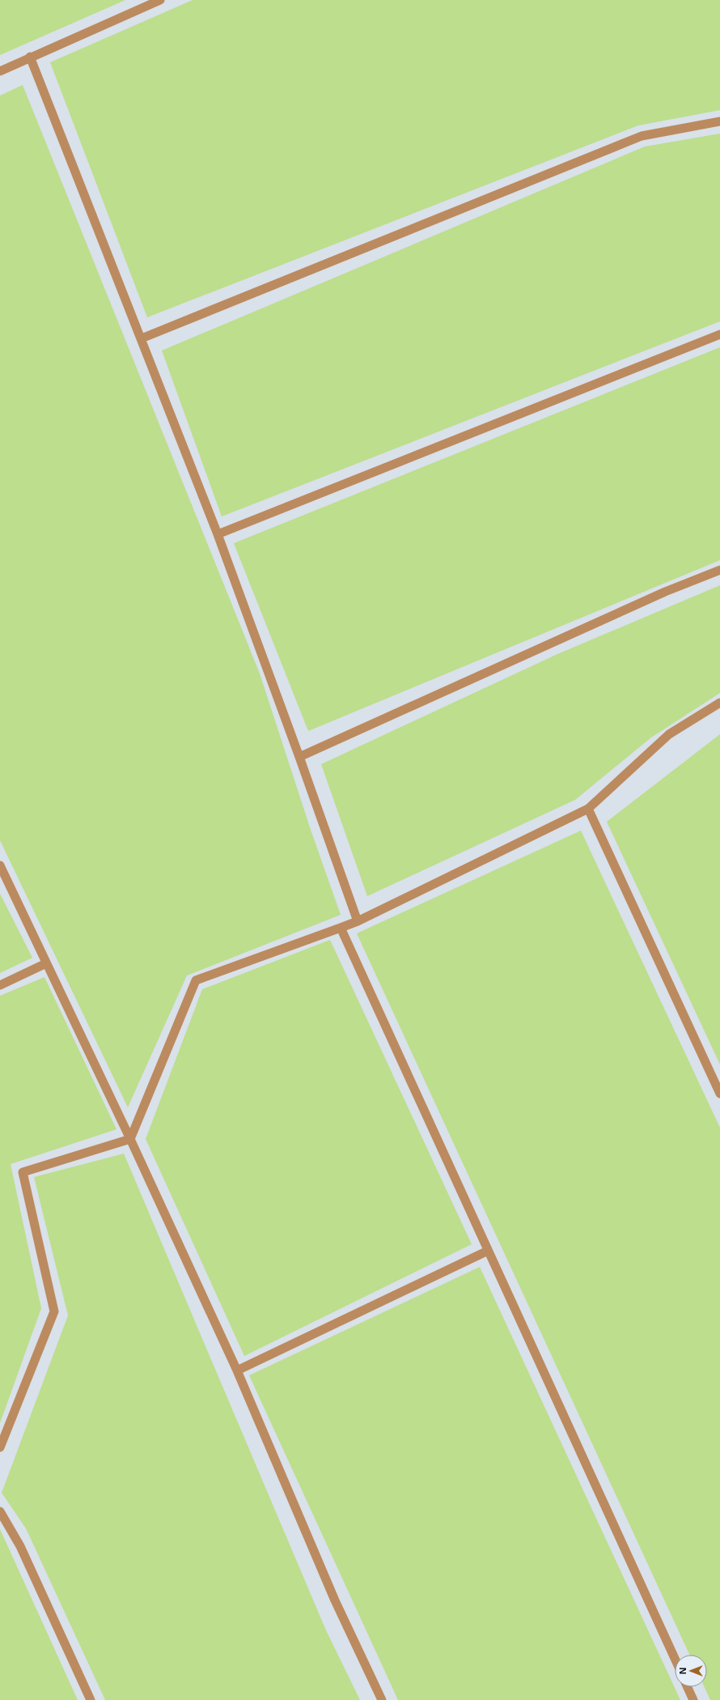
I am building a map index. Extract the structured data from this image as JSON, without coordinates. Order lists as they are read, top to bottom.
{
  "north": "left"
}
